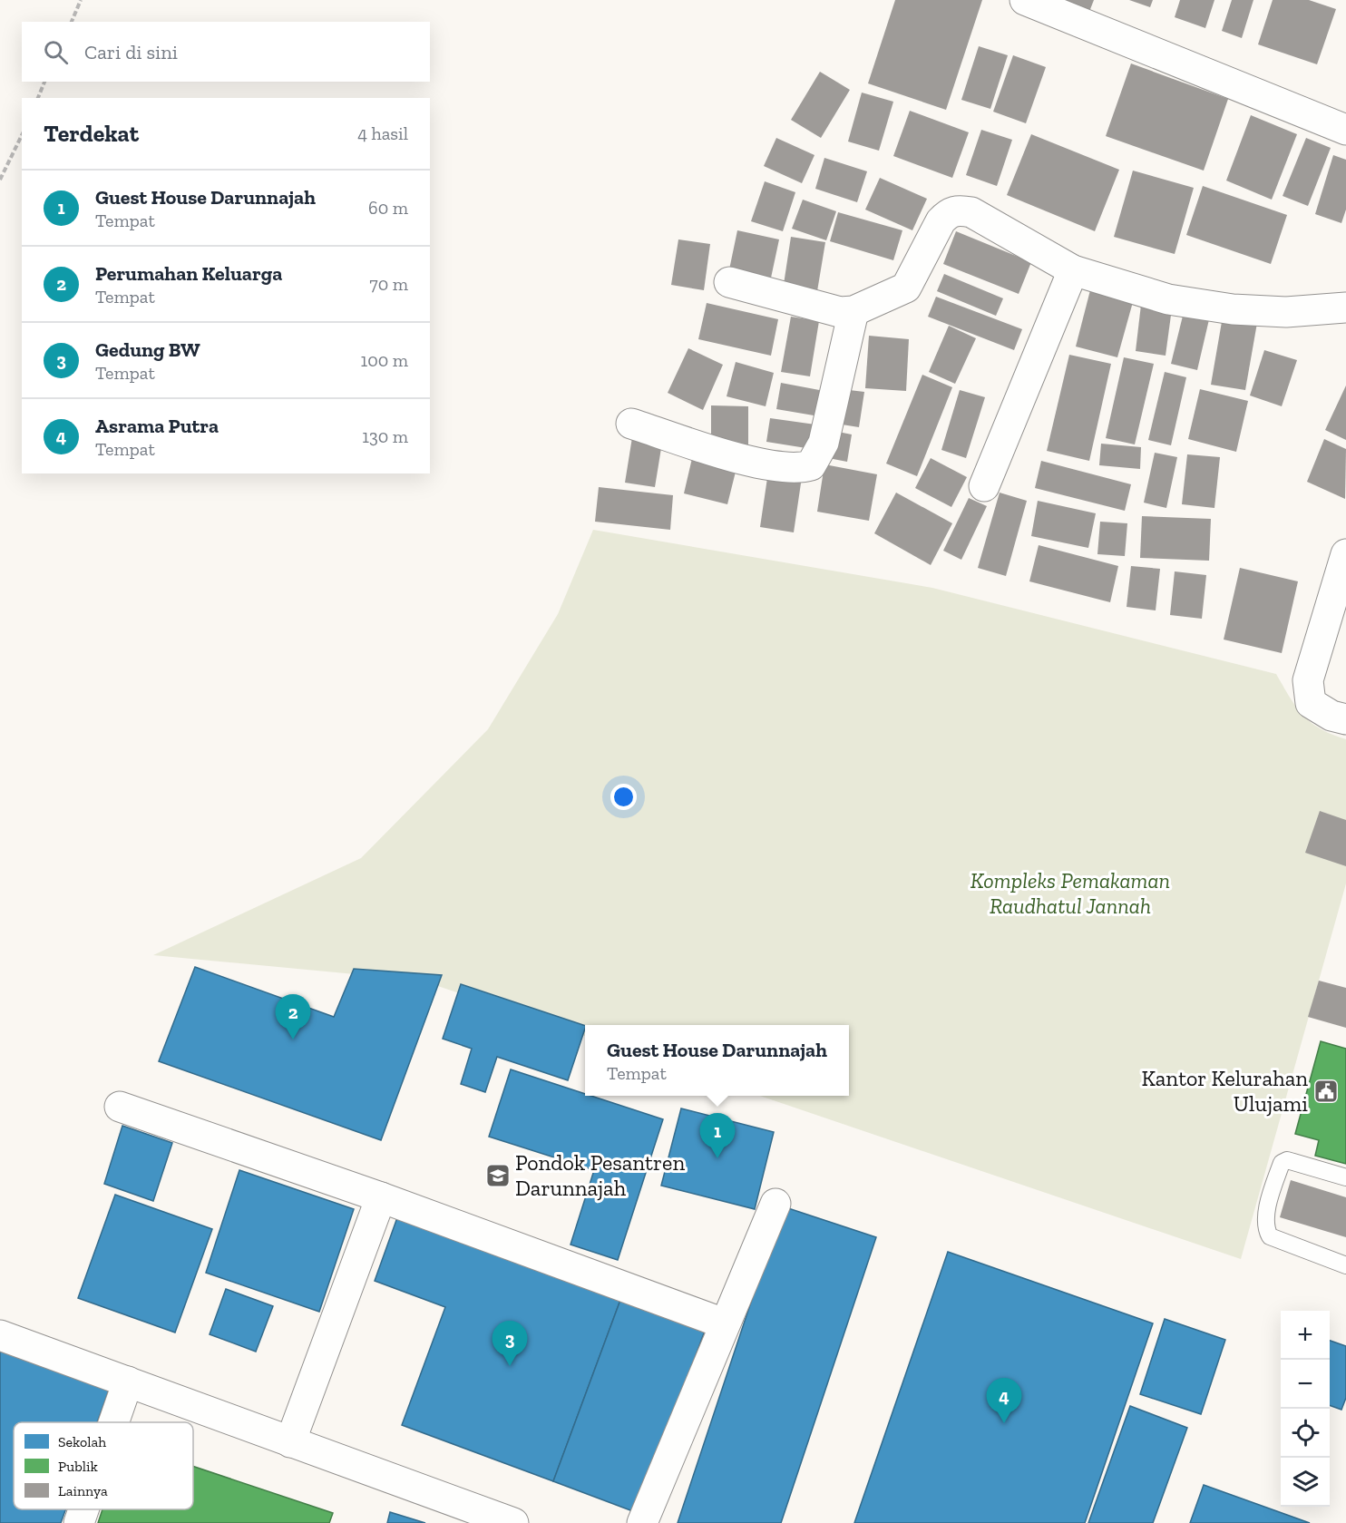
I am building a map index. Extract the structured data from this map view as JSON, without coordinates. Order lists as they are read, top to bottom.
{
  "parks": ["Kompleks Pemakaman Raudhatul Jannah"],
  "places": {
    "public building": ["Kantor Kelurahan Ulujami"],
    "school or university": ["Pondok Pesantren Darunnajah"]
  },
  "legend": ["Sekolah", "Publik", "Lainnya"],
  "page": {
    "search": "Cari di sini",
    "heading": ["Terdekat", "4 hasil"],
    "list": [
      {
        "mark": "1",
        "name": "Guest House Darunnajah",
        "note": "Tempat",
        "value": "60 m"
      },
      {
        "mark": "2",
        "name": "Perumahan Keluarga",
        "note": "Tempat",
        "value": "70 m"
      },
      {
        "mark": "3",
        "name": "Gedung BW",
        "note": "Tempat",
        "value": "100 m"
      },
      {
        "mark": "4",
        "name": "Asrama Putra",
        "note": "Tempat",
        "value": "130 m"
      }
    ],
    "pins": [
      "2",
      "1",
      "3",
      "4"
    ],
    "popup": ["Guest House Darunnajah", "Tempat"],
    "map_buttons": ["+", "−"]
  }
}
